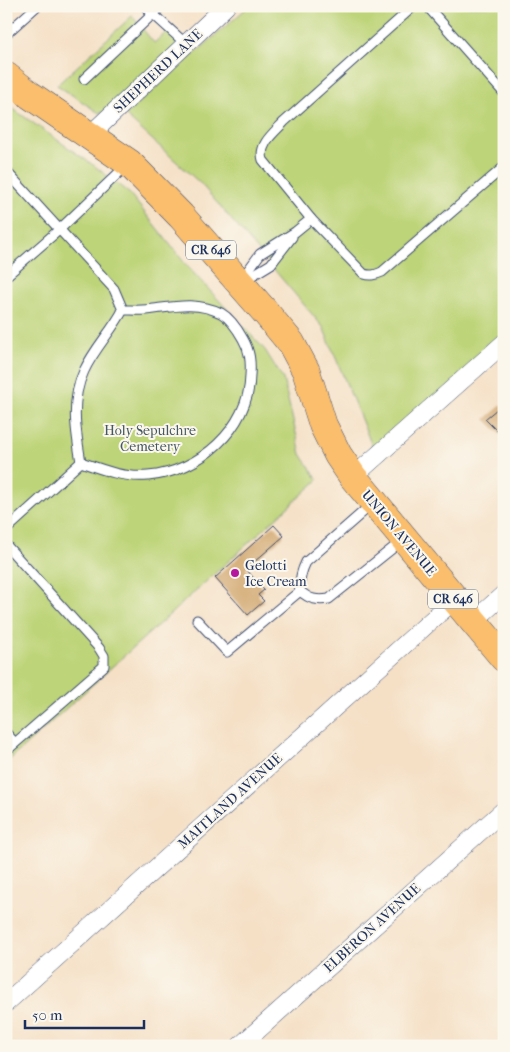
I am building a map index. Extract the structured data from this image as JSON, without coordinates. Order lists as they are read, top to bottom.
{
  "streets": {
    "main road": ["CR 646", "UNION AVENUE"],
    "street": ["SHEPHERD LANE", "MAITLAND AVENUE", "ELBERON AVENUE"]
  },
  "crossings": [
    ["SHEPHERD LANE", "CR 646"],
    ["CR 646", "UNION AVENUE"],
    ["UNION AVENUE", "MAITLAND AVENUE"]
  ],
  "parks": ["Holy Sepulchre Cemetery"],
  "places": ["Gelotti Ice Cream"],
  "scale_bar": "50 m"
}
